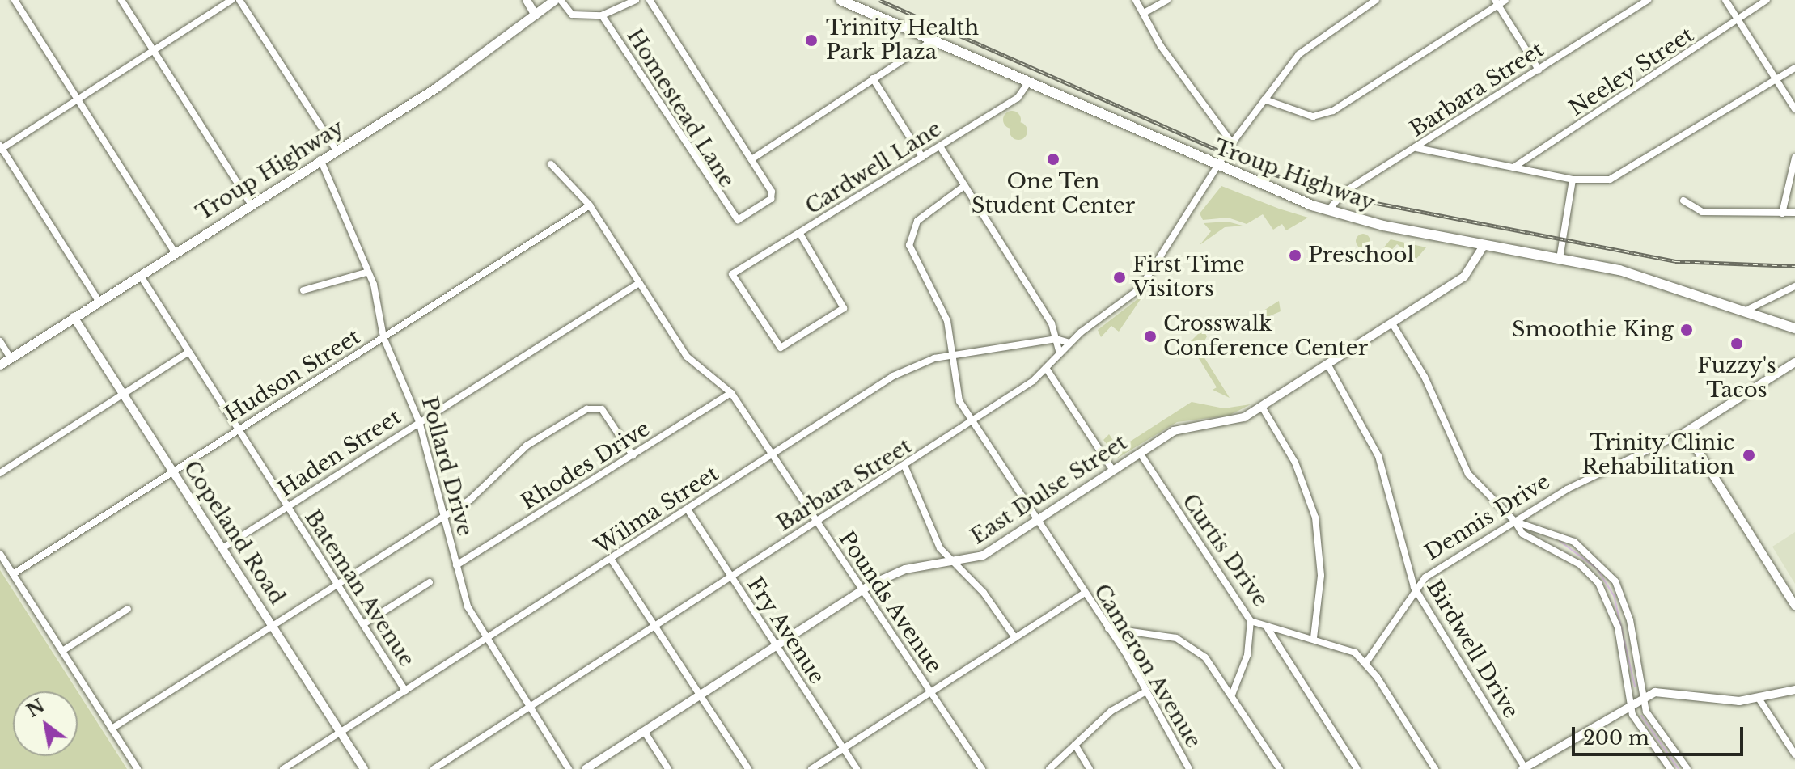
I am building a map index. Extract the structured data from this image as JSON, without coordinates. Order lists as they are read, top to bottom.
{
  "streets": {
    "main road": ["Troup Highway"],
    "street": [
      "Neeley Street",
      "Barbara Street",
      "Homestead Lane",
      "Cardwell Lane",
      "Hudson Street",
      "Haden Street",
      "Rhodes Drive",
      "Pollard Drive",
      "East Dulse Street",
      "Wilma Street",
      "Dennis Drive",
      "Copeland Road",
      "Curtis Drive",
      "Bateman Avenue",
      "Pounds Avenue",
      "Fry Avenue",
      "Birdwell Drive",
      "Cameron Avenue"
    ]
  },
  "crossings": [
    ["Barbara Street", "Troup Highway"],
    ["Barbara Street", "Pollard Drive"],
    ["Barbara Street", "Wilma Street"],
    ["Barbara Street", "Pounds Avenue"],
    ["Barbara Street", "Fry Avenue"],
    ["Barbara Street", "Cameron Avenue"],
    ["Cardwell Lane", "Troup Highway"],
    ["Troup Highway", "Pollard Drive"],
    ["Troup Highway", "East Dulse Street"],
    ["Troup Highway", "Copeland Road"],
    ["Troup Highway", "Bateman Avenue"],
    ["Hudson Street", "Pollard Drive"],
    ["Hudson Street", "Copeland Road"],
    ["Hudson Street", "Bateman Avenue"],
    ["Hudson Street", "Pounds Avenue"],
    ["Haden Street", "Pollard Drive"],
    ["Haden Street", "Copeland Road"],
    ["Haden Street", "Bateman Avenue"],
    ["Haden Street", "Pounds Avenue"],
    ["Rhodes Drive", "Pollard Drive"],
    ["Rhodes Drive", "Pounds Avenue"],
    ["Pollard Drive", "Wilma Street"],
    ["East Dulse Street", "Curtis Drive"],
    ["East Dulse Street", "Pounds Avenue"],
    ["East Dulse Street", "Fry Avenue"],
    ["East Dulse Street", "Birdwell Drive"],
    ["East Dulse Street", "Cameron Avenue"],
    ["Wilma Street", "Copeland Road"],
    ["Wilma Street", "Bateman Avenue"],
    ["Wilma Street", "Pounds Avenue"],
    ["Wilma Street", "Fry Avenue"],
    ["Wilma Street", "Cameron Avenue"],
    ["Dennis Drive", "Curtis Drive"],
    ["Dennis Drive", "Birdwell Drive"]
  ],
  "places": [
    "Trinity Health Park Plaza",
    "One Ten Student Center",
    "Preschool",
    "First Time Visitors",
    "Smoothie King",
    "Crosswalk Conference Center",
    "Fuzzy's Tacos",
    "Trinity Clinic Rehabilitation"
  ],
  "scale_bar": "200 m",
  "north": "top left"
}
